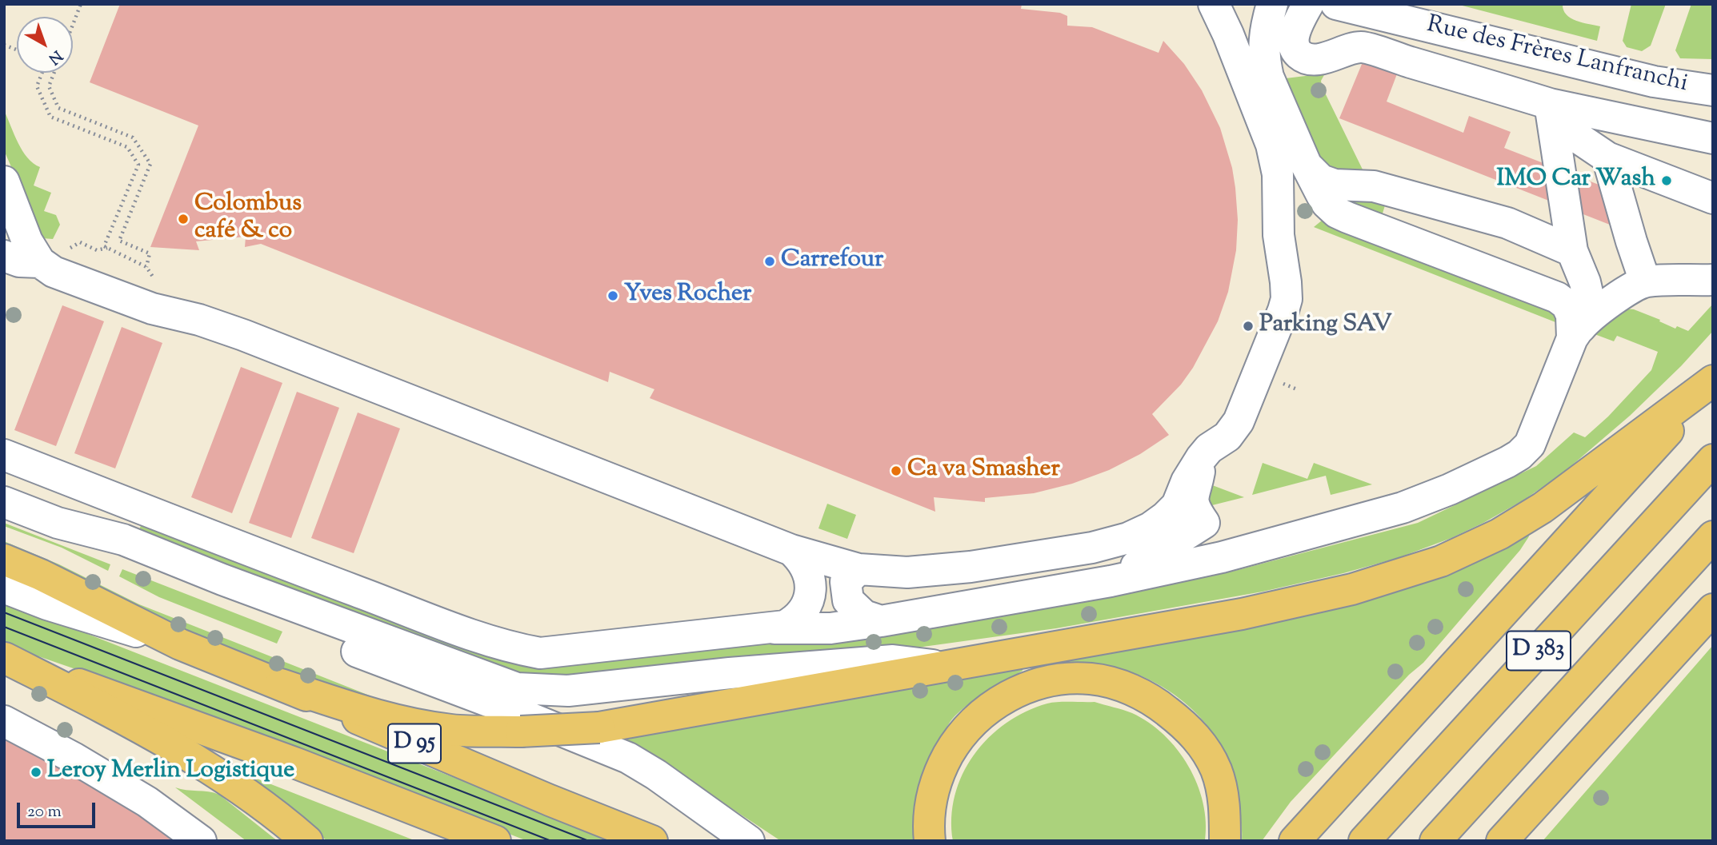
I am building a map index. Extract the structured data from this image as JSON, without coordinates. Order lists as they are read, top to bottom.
{
  "streets": {
    "main road": ["D 383", "D 95"],
    "street": ["Rue des Frères Lanfranchi"]
  },
  "places": [
    "IMO Car Wash",
    "Colombus café & co",
    "Carrefour",
    "Yves Rocher",
    "Parking SAV",
    "Ca va Smasher",
    "Leroy Merlin Logistique"
  ],
  "scale_bar": "20 m",
  "north": "bottom right"
}
